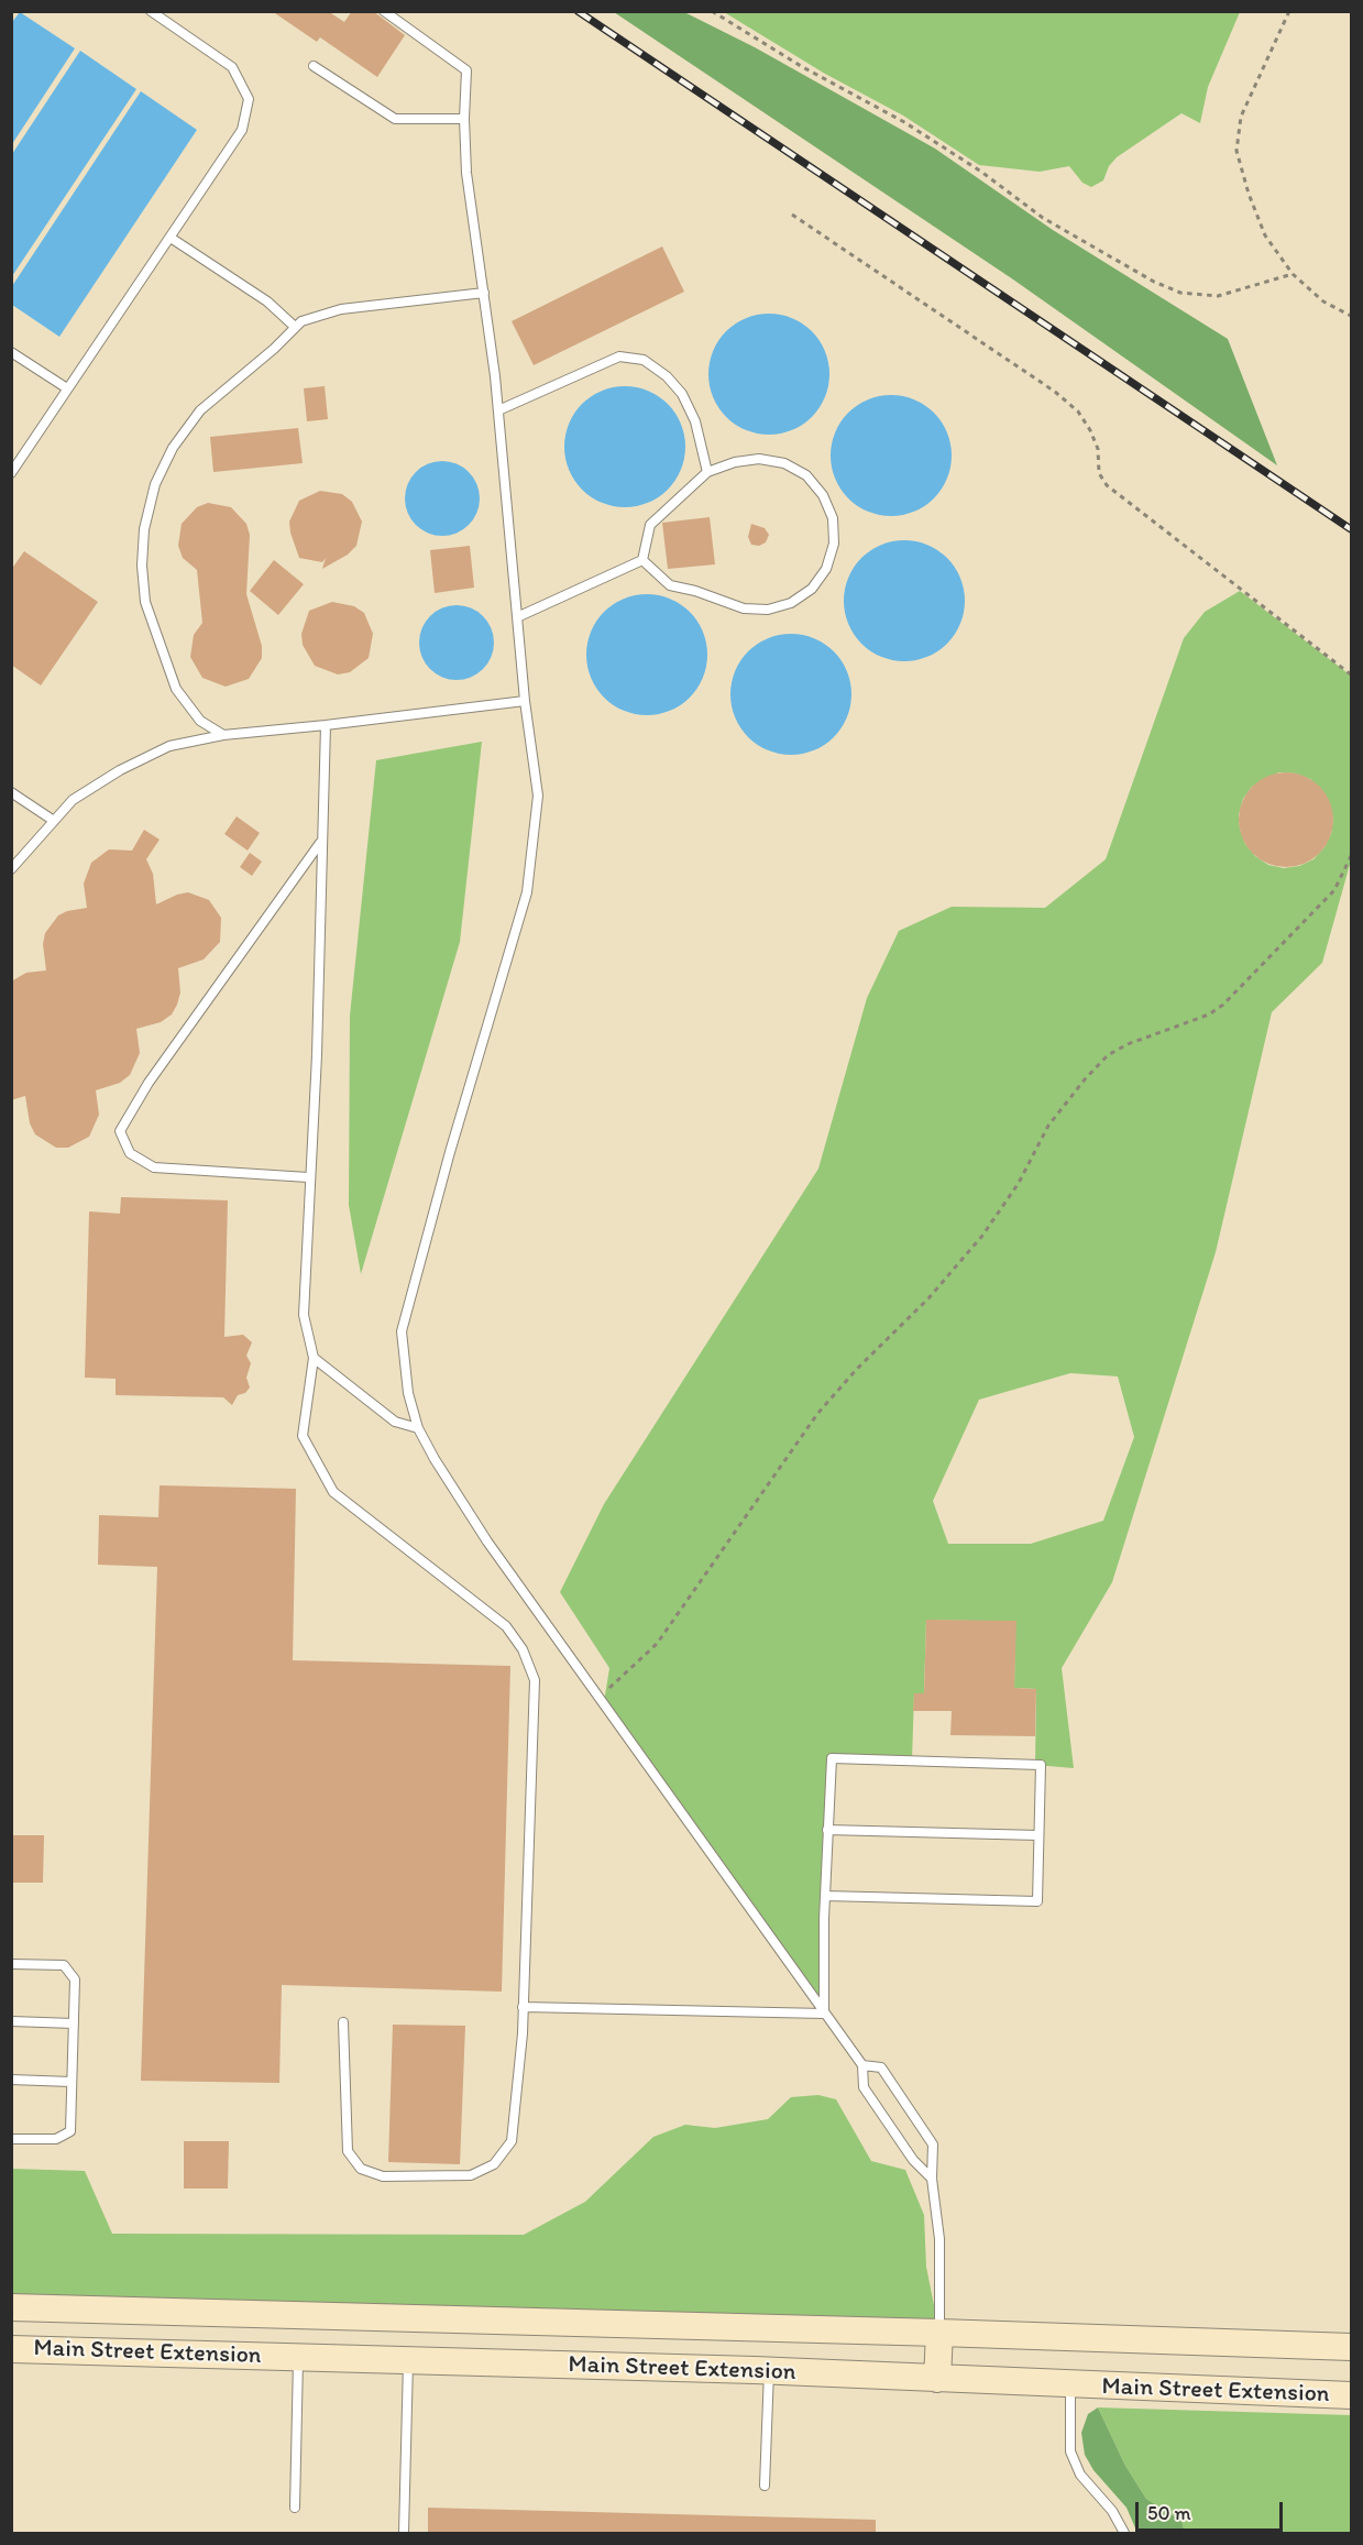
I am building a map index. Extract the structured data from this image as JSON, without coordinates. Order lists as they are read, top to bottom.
{
  "streets": {
    "main road": ["Main Street Extension"]
  },
  "scale_bar": "50 m"
}
